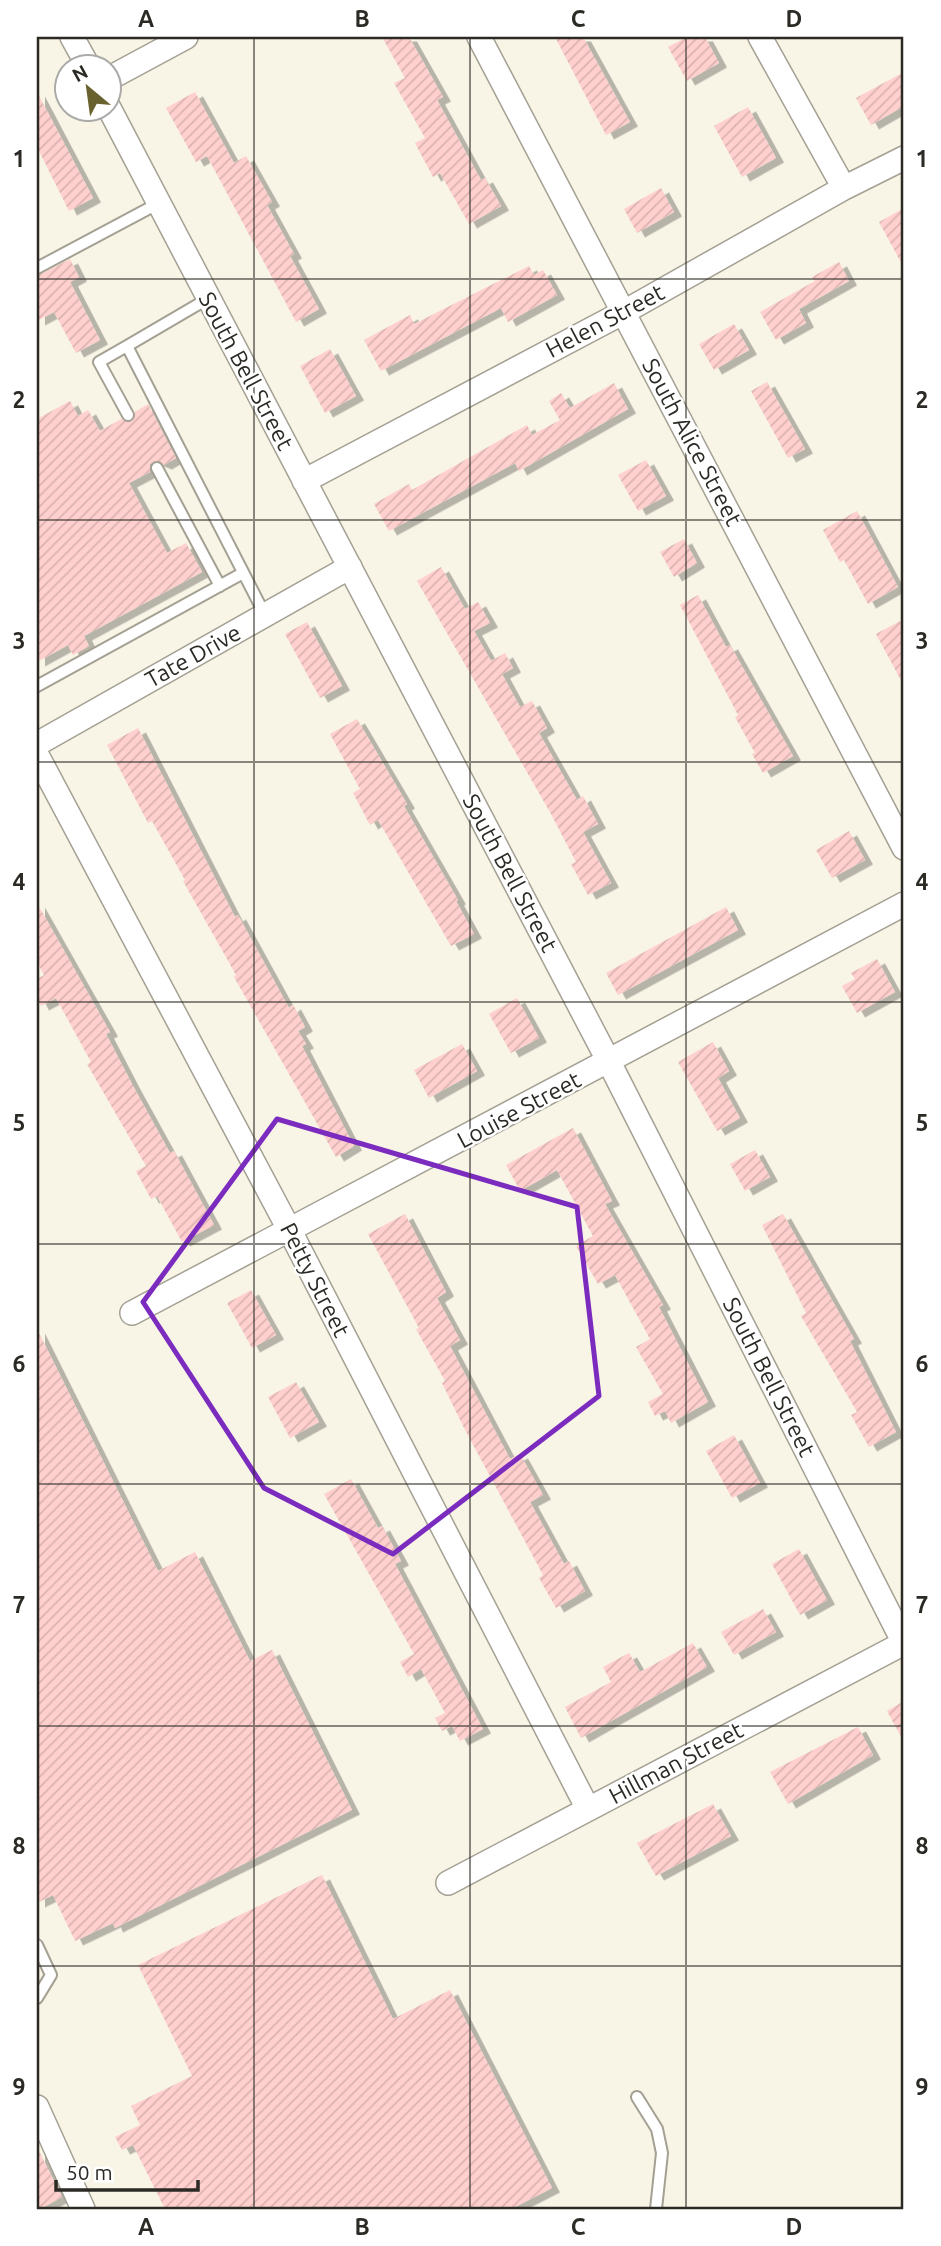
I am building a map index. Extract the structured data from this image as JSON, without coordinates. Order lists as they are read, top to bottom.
{
  "streets": {
    "street": [
      "Helen Street",
      "South Bell Street",
      "South Alice Street",
      "Tate Drive",
      "Louise Street",
      "Petty Street",
      "Hillman Street"
    ]
  },
  "crossings": [
    ["Helen Street", "South Bell Street"],
    ["Helen Street", "South Alice Street"],
    ["South Bell Street", "Tate Drive"],
    ["South Bell Street", "Louise Street"],
    ["South Bell Street", "Hillman Street"],
    ["Louise Street", "Petty Street"],
    ["Petty Street", "Hillman Street"]
  ],
  "scale_bar": "50 m",
  "north": "top left",
  "grid": {
    "columns": [
      "A",
      "B",
      "C",
      "D"
    ],
    "rows": [
      "1",
      "2",
      "3",
      "4",
      "5",
      "6",
      "7",
      "8",
      "9"
    ]
  }
}
